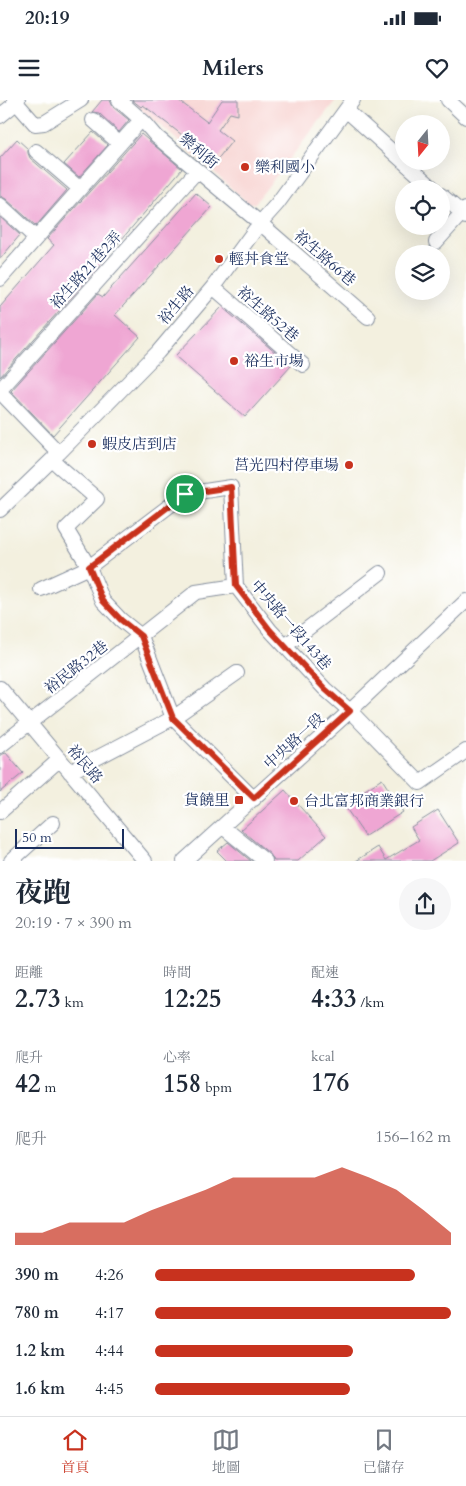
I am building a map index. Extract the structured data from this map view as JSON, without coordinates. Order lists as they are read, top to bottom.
{
  "streets": {
    "street": [
      "樂利街",
      "裕生路66巷",
      "裕生路21巷2弄",
      "裕生路",
      "裕生路52巷",
      "中央路一段143巷",
      "裕民路32巷",
      "中央路一段",
      "裕民路"
    ]
  },
  "crossings": [
    ["樂利街", "裕生路66巷"],
    ["樂利街", "裕生路21巷2弄"],
    ["樂利街", "裕生路"],
    ["裕生路66巷", "裕生路"],
    ["裕生路", "裕生路52巷"],
    ["中央路一段143巷", "裕民路32巷"],
    ["中央路一段143巷", "中央路一段"],
    ["裕民路32巷", "裕民路"]
  ],
  "places": {
    "other": [
      "樂利國小",
      "輕丼食堂",
      "裕生市場",
      "蝦皮店到店",
      "莒光四村停車場",
      "台北富邦商業銀行"
    ],
    "transit": ["貨饒里"]
  },
  "scale_bar": "50 m",
  "north": "bottom",
  "page": {
    "status": "20:19",
    "header": "Milers",
    "scale": "50 m",
    "heading": ["夜跑", "20:19 · 7 × 390 m"],
    "stats": [
      ["距離", "2.73 km"],
      ["時間", "12:25"],
      ["配速", "4:33 /km"],
      ["爬升", "42 m"],
      ["心率", "158 bpm"],
      ["kcal", "176"]
    ],
    "chart": ["爬升", "156–162 m"],
    "list": [
      {
        "name": "390 m",
        "note": "4:26"
      },
      {
        "name": "780 m",
        "note": "4:17"
      },
      {
        "name": "1.2 km",
        "note": "4:44"
      },
      {
        "name": "1.6 km",
        "note": "4:45"
      }
    ],
    "tabs": ["首頁", "地圖", "已儲存"]
  }
}
